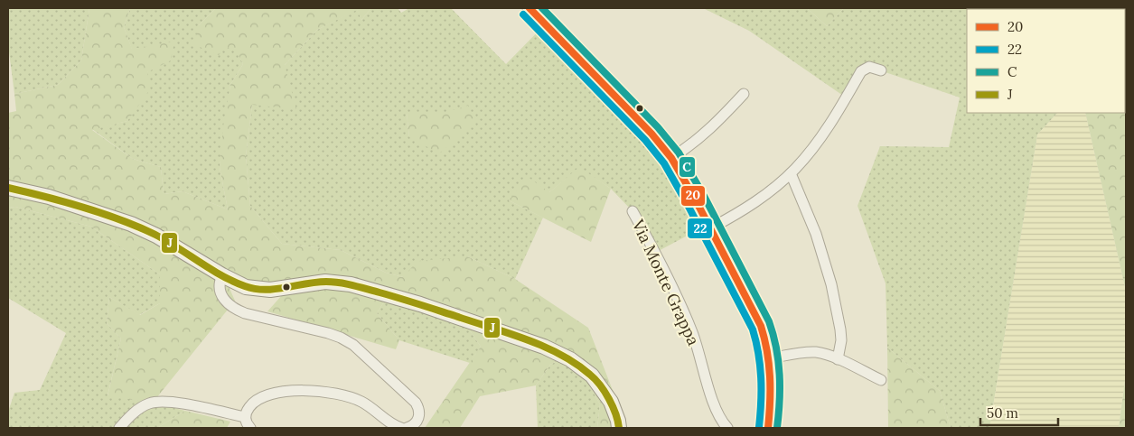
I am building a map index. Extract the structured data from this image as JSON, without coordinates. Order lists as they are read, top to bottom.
{
  "streets": {
    "street": ["Via Monte Grappa"]
  },
  "lines": [
    "transit line 20",
    "transit line C",
    "transit line 22",
    "transit line J"
  ],
  "legend": [
    "20",
    "22",
    "C",
    "J"
  ],
  "scale_bar": "50 m"
}
